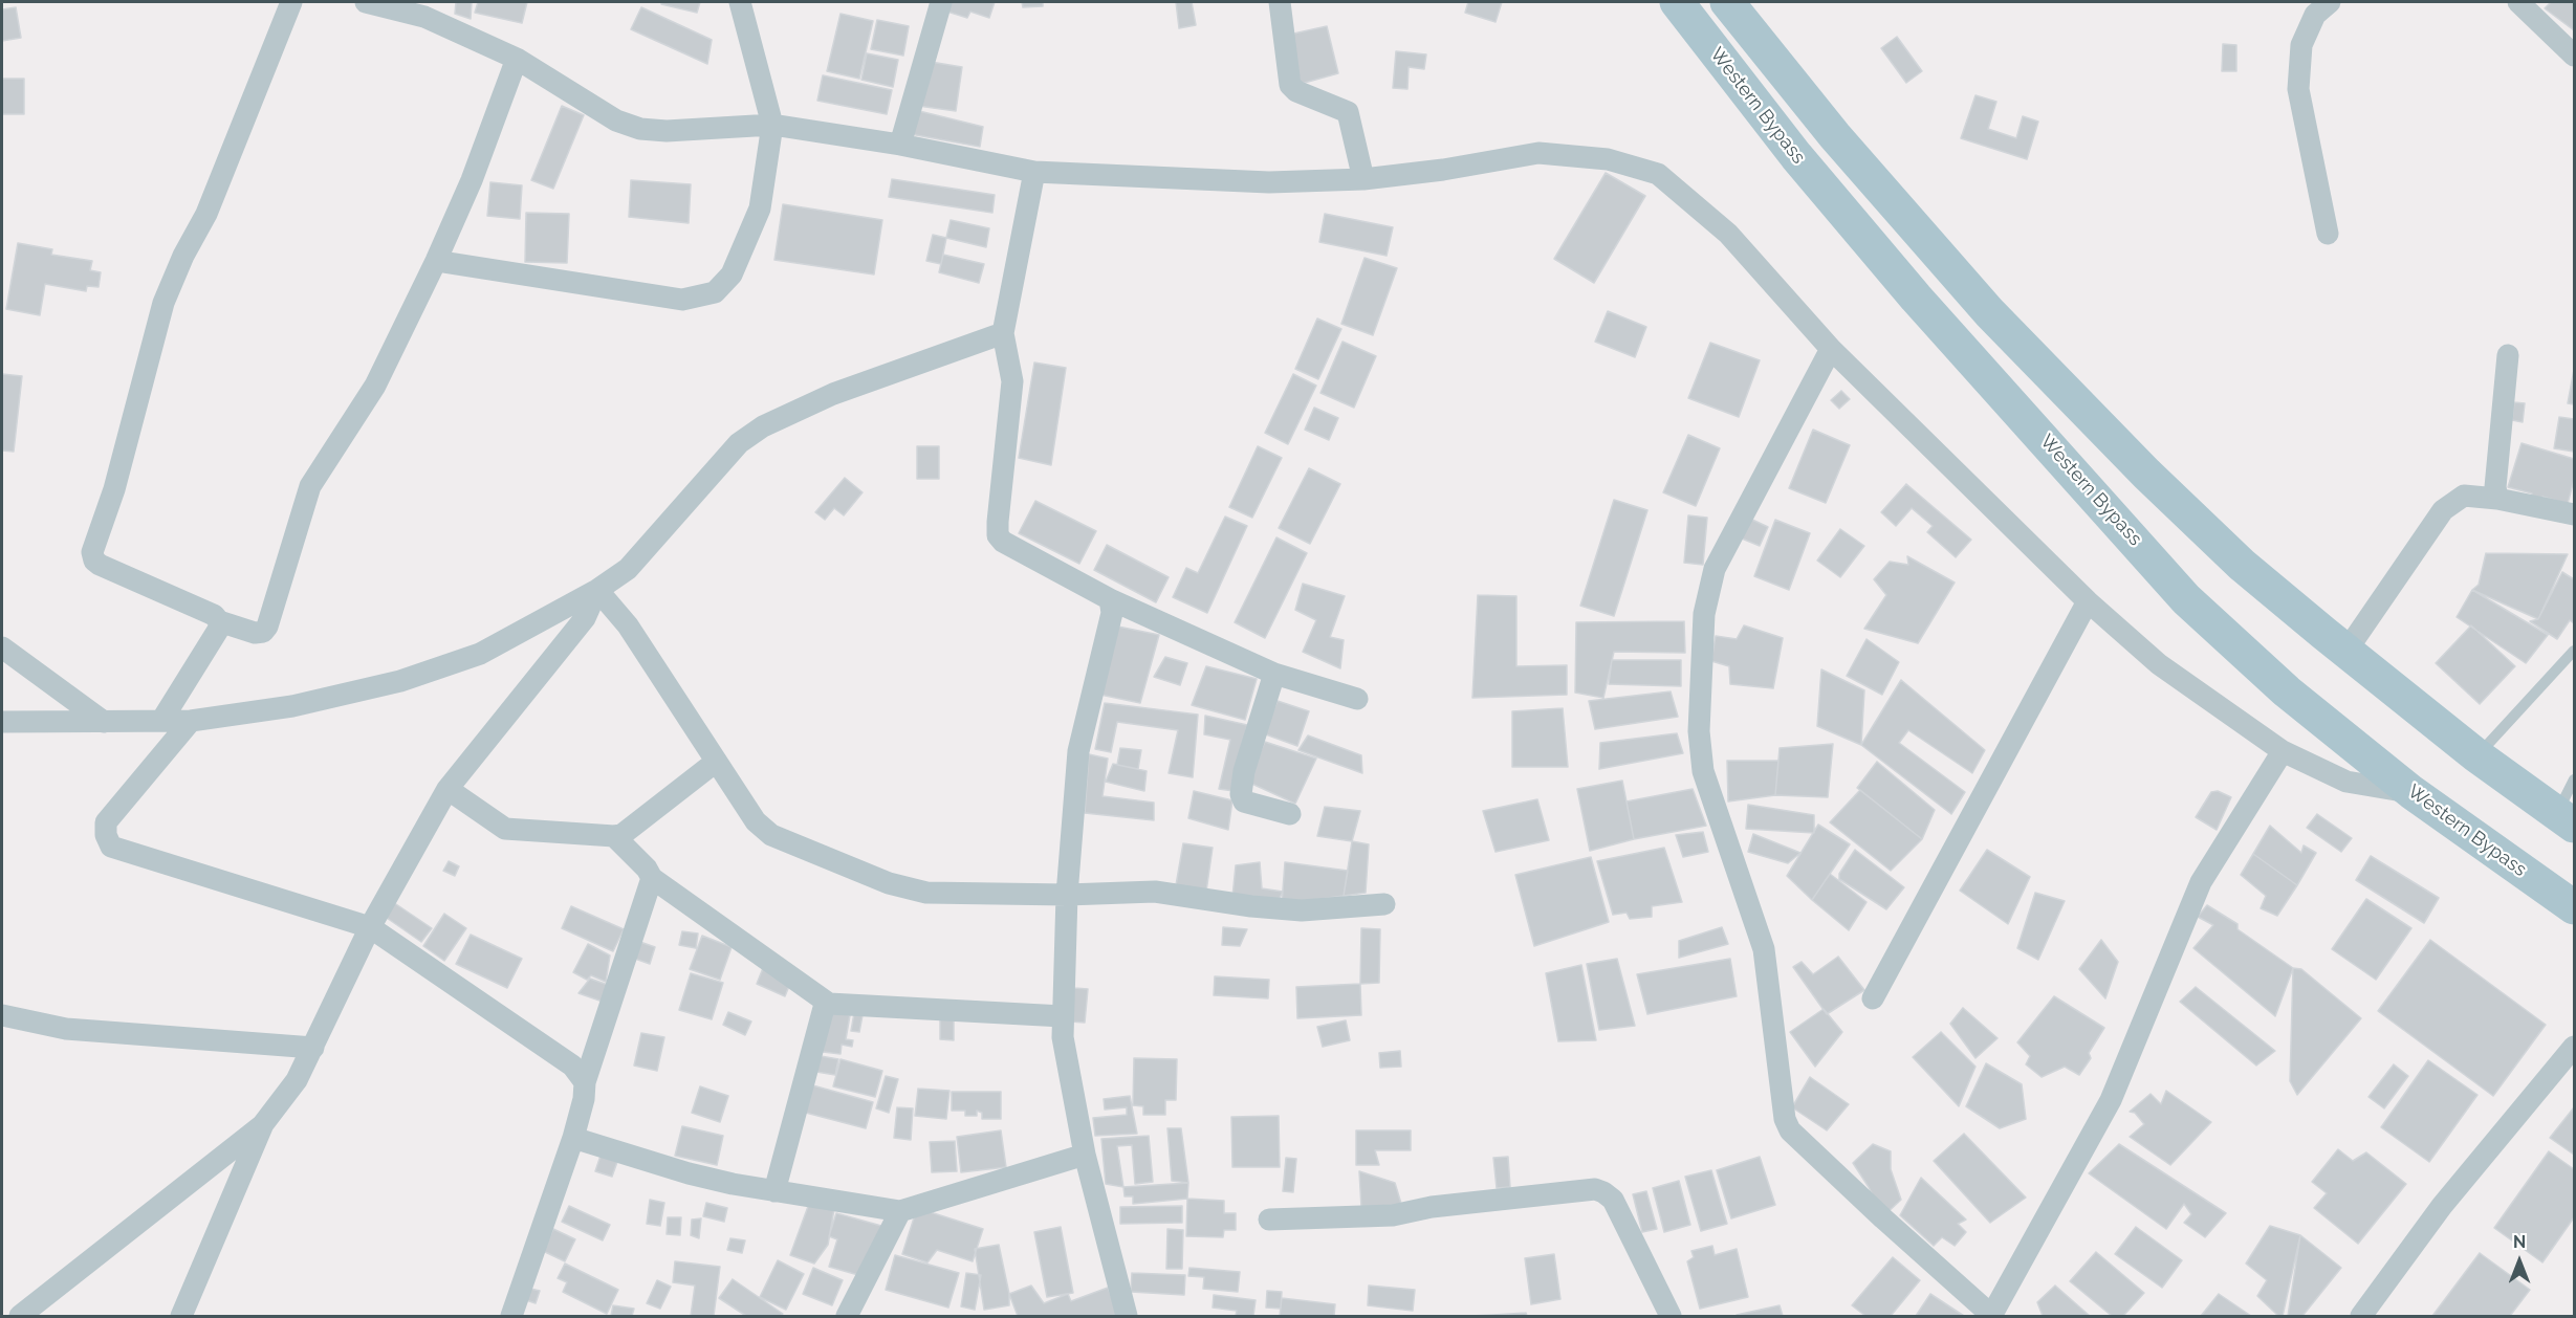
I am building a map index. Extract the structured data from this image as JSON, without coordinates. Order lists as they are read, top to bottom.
{
  "streets": {
    "main road": ["Western Bypass"]
  },
  "north": "top"
}
